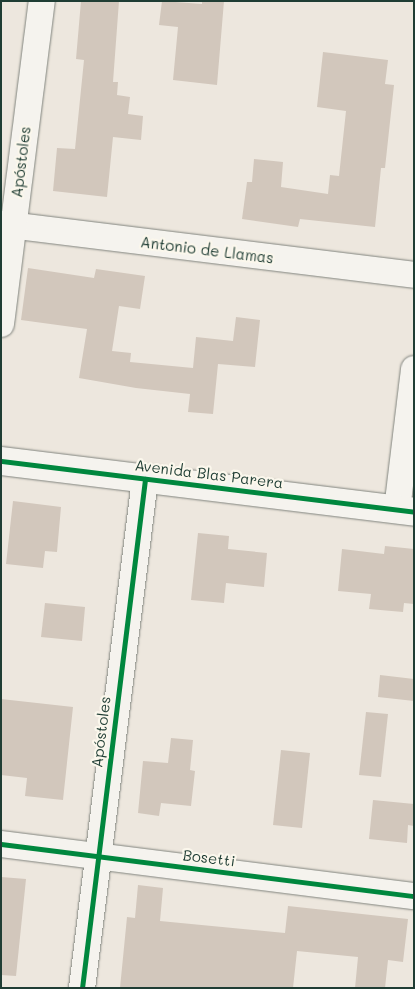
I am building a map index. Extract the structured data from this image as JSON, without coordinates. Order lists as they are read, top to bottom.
{
  "streets": {
    "main road": ["Avenida Blas Parera"],
    "street": ["Apóstoles", "Antonio de Llamas", "Bosetti"]
  },
  "crossings": [
    ["Apóstoles", "Antonio de Llamas"],
    ["Apóstoles", "Avenida Blas Parera"],
    ["Apóstoles", "Bosetti"]
  ]
}
